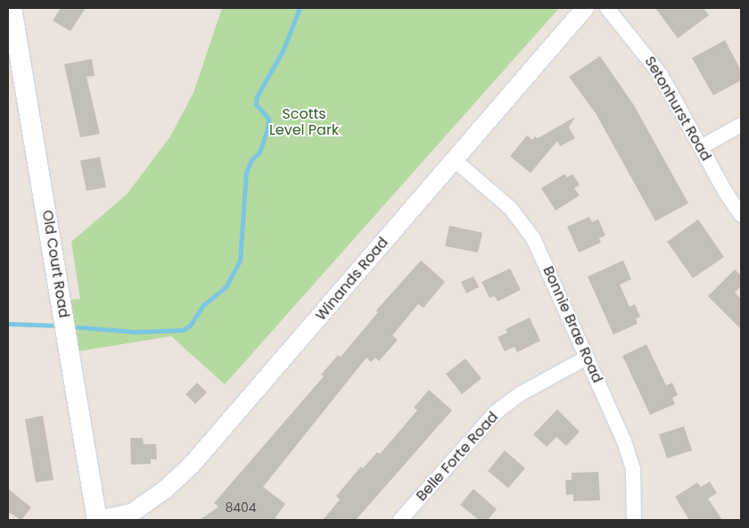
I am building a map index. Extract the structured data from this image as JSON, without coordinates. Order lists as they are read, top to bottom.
{
  "streets": {
    "main road": ["Old Court Road"],
    "street": [
      "Setonhurst Road",
      "Winands Road",
      "Bonnie Brae Road",
      "Belle Forte Road"
    ]
  },
  "crossings": [
    ["Old Court Road", "Winands Road"],
    ["Winands Road", "Bonnie Brae Road"],
    ["Bonnie Brae Road", "Belle Forte Road"]
  ],
  "parks": ["Scotts Level Park"],
  "house_numbers": ["8404"]
}
